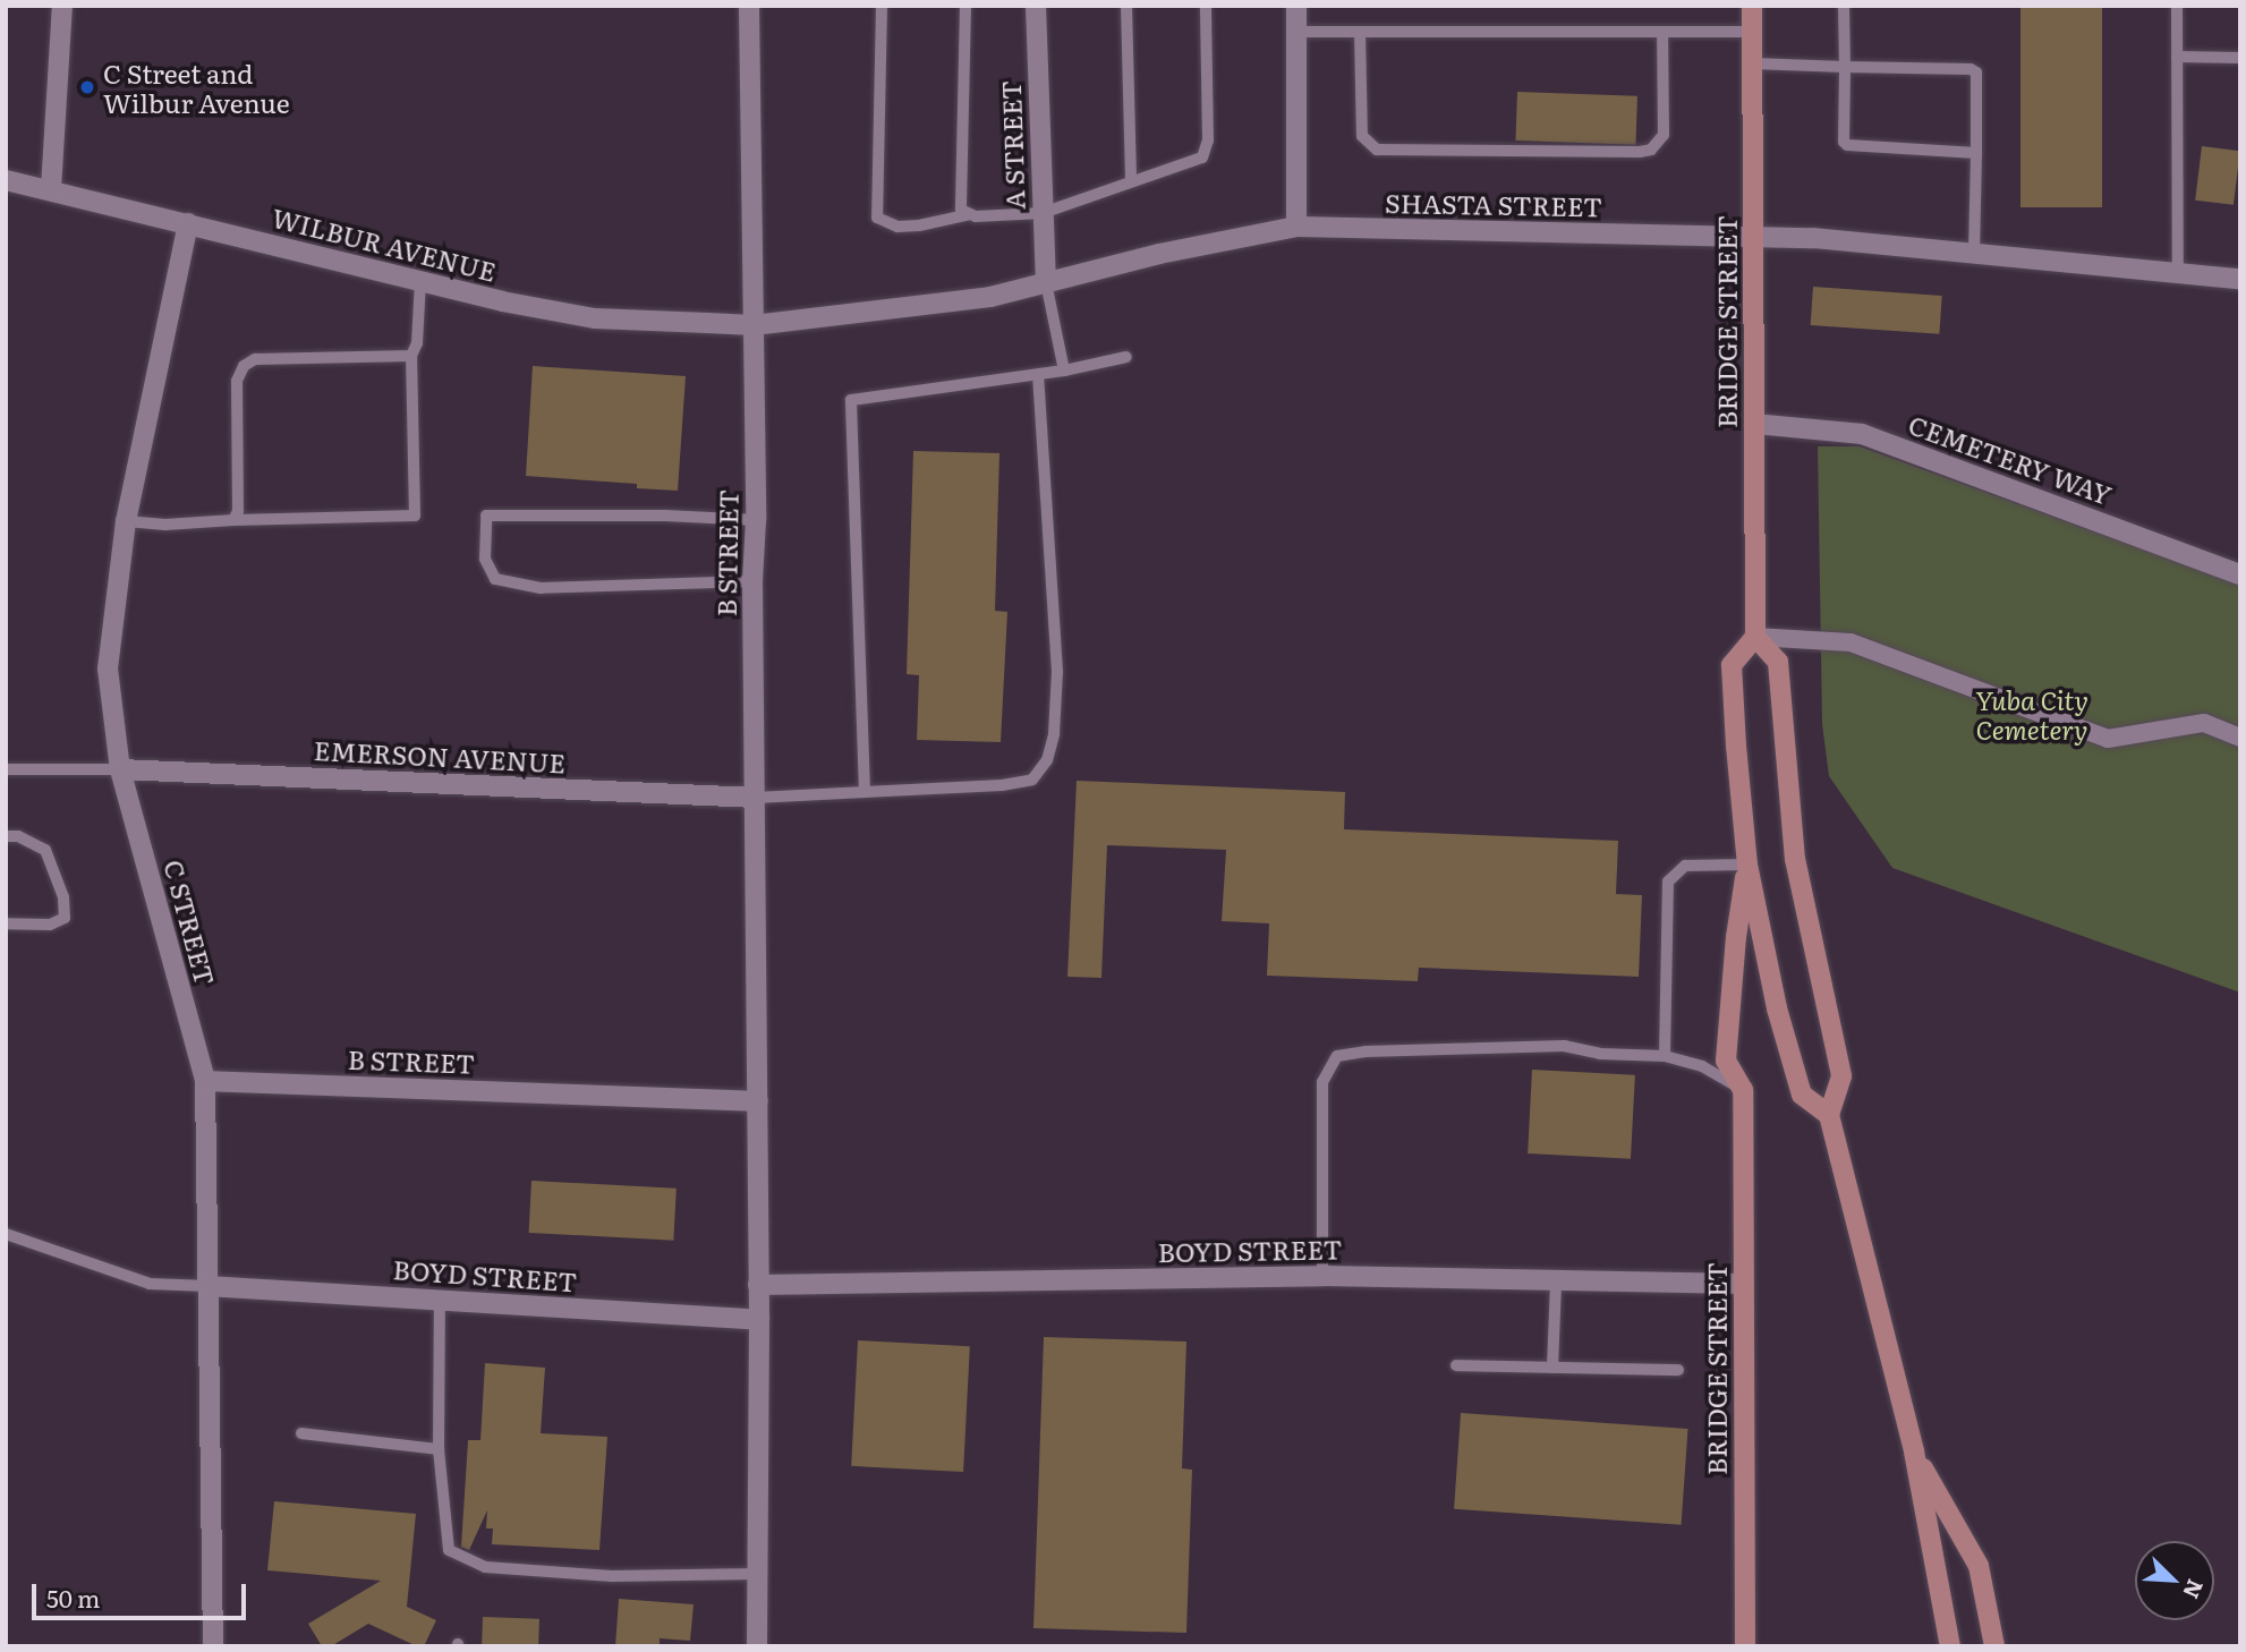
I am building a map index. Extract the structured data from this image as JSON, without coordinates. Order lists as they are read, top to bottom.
{
  "streets": {
    "main road": ["BRIDGE STREET"],
    "street": [
      "A STREET",
      "SHASTA STREET",
      "WILBUR AVENUE",
      "CEMETERY WAY",
      "B STREET",
      "EMERSON AVENUE",
      "C STREET",
      "BOYD STREET"
    ]
  },
  "crossings": [
    ["A STREET", "SHASTA STREET"],
    ["SHASTA STREET", "WILBUR AVENUE"],
    ["SHASTA STREET", "BRIDGE STREET"],
    ["SHASTA STREET", "B STREET"],
    ["WILBUR AVENUE", "B STREET"],
    ["WILBUR AVENUE", "C STREET"],
    ["BRIDGE STREET", "CEMETERY WAY"],
    ["BRIDGE STREET", "BOYD STREET"],
    ["B STREET", "EMERSON AVENUE"],
    ["B STREET", "C STREET"],
    ["B STREET", "BOYD STREET"],
    ["EMERSON AVENUE", "C STREET"],
    ["C STREET", "BOYD STREET"]
  ],
  "parks": ["Yuba City Cemetery"],
  "places": ["C Street and Wilbur Avenue"],
  "scale_bar": "50 m",
  "north": "bottom right"
}
